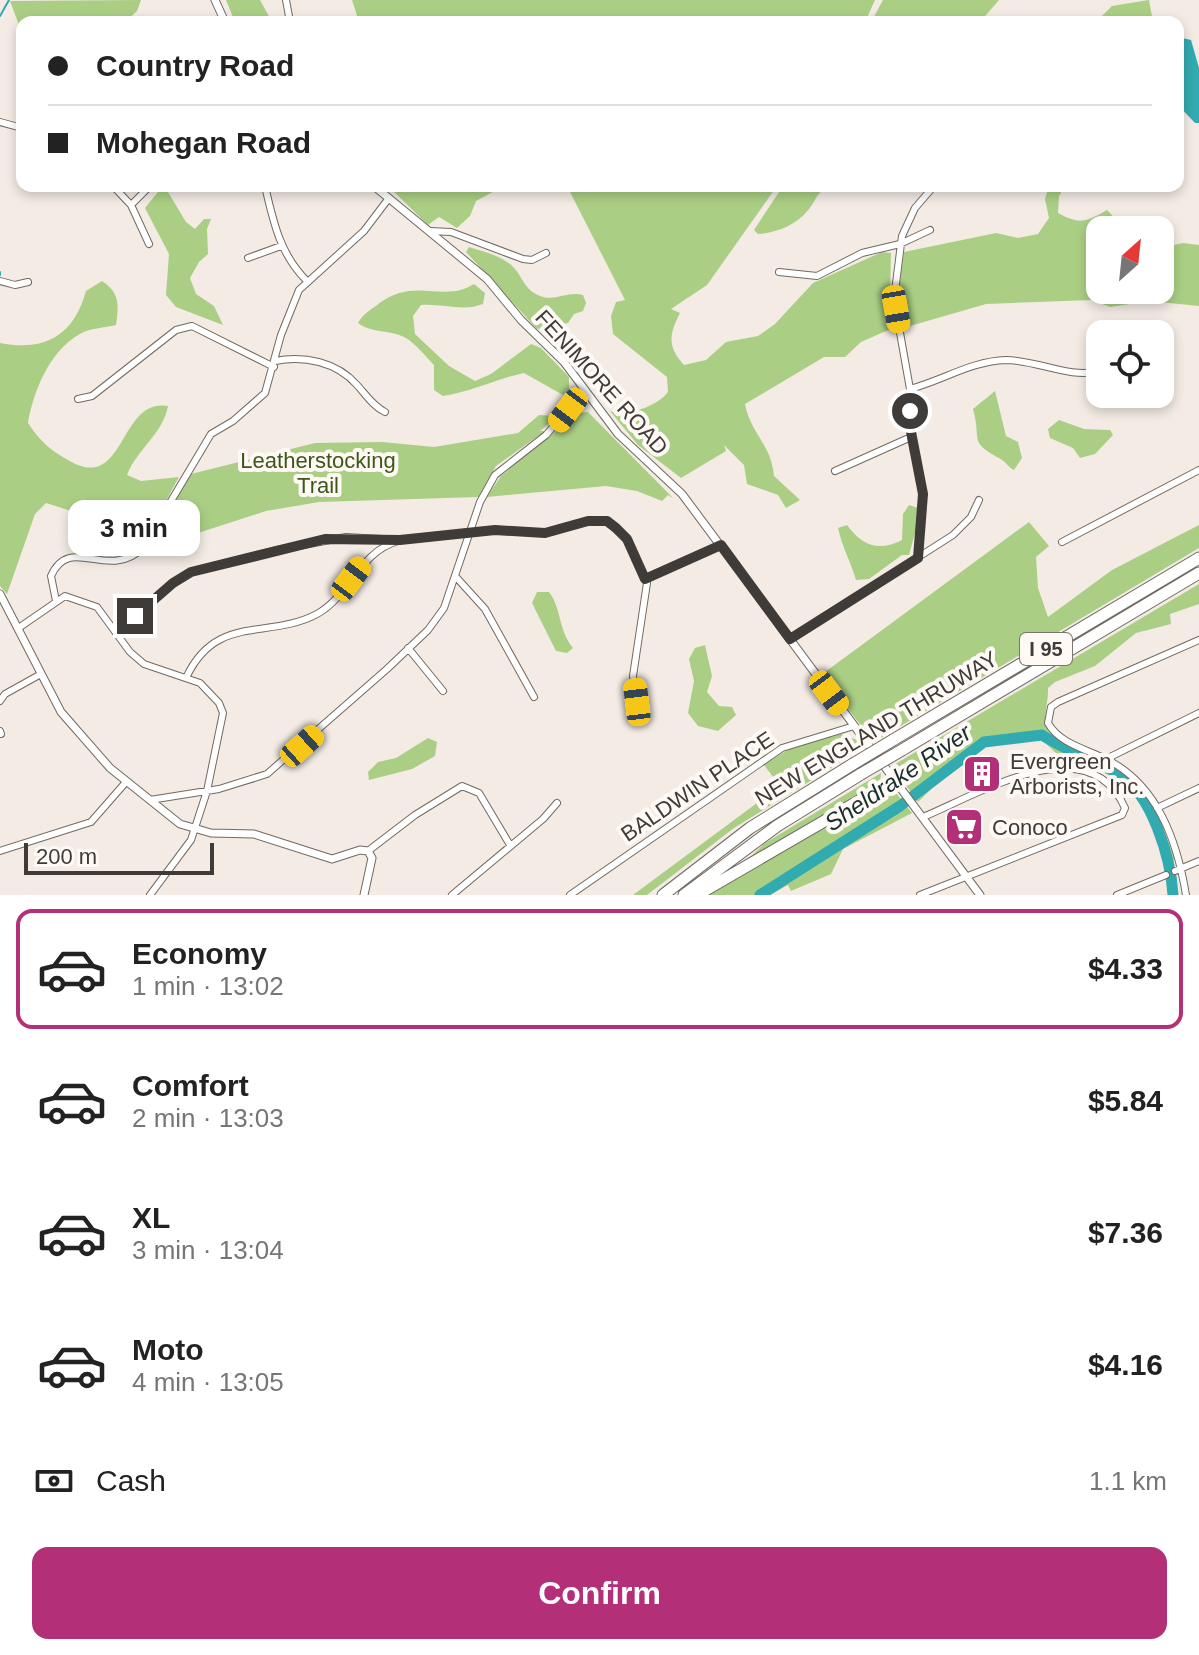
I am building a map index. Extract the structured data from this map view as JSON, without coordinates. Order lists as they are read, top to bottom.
{
  "streets": {
    "highway": ["I 95", "NEW ENGLAND THRUWAY"],
    "street": ["FENIMORE ROAD", "BALDWIN PLACE"]
  },
  "crossings": [
    ["FENIMORE ROAD", "BALDWIN PLACE"]
  ],
  "water": ["Sheldrake River"],
  "parks": ["Leatherstocking Trail"],
  "places": {
    "building": ["Evergreen Arborists, Inc."],
    "supermarket": ["Conoco"]
  },
  "scale_bar": "200 m",
  "north": "top right",
  "page": {
    "banner": ["Country Road", "Mohegan Road"],
    "bubble": "3 min",
    "scale": "200 m",
    "list": [
      {
        "name": "Economy",
        "note": "1 min · 13:02",
        "value": "$4.33"
      },
      {
        "name": "Comfort",
        "note": "2 min · 13:03",
        "value": "$5.84"
      },
      {
        "name": "XL",
        "note": "3 min · 13:04",
        "value": "$7.36"
      },
      {
        "name": "Moto",
        "note": "4 min · 13:05",
        "value": "$4.16"
      }
    ],
    "pay": ["Cash", "1.1 km"],
    "buttons": "Confirm"
  }
}
